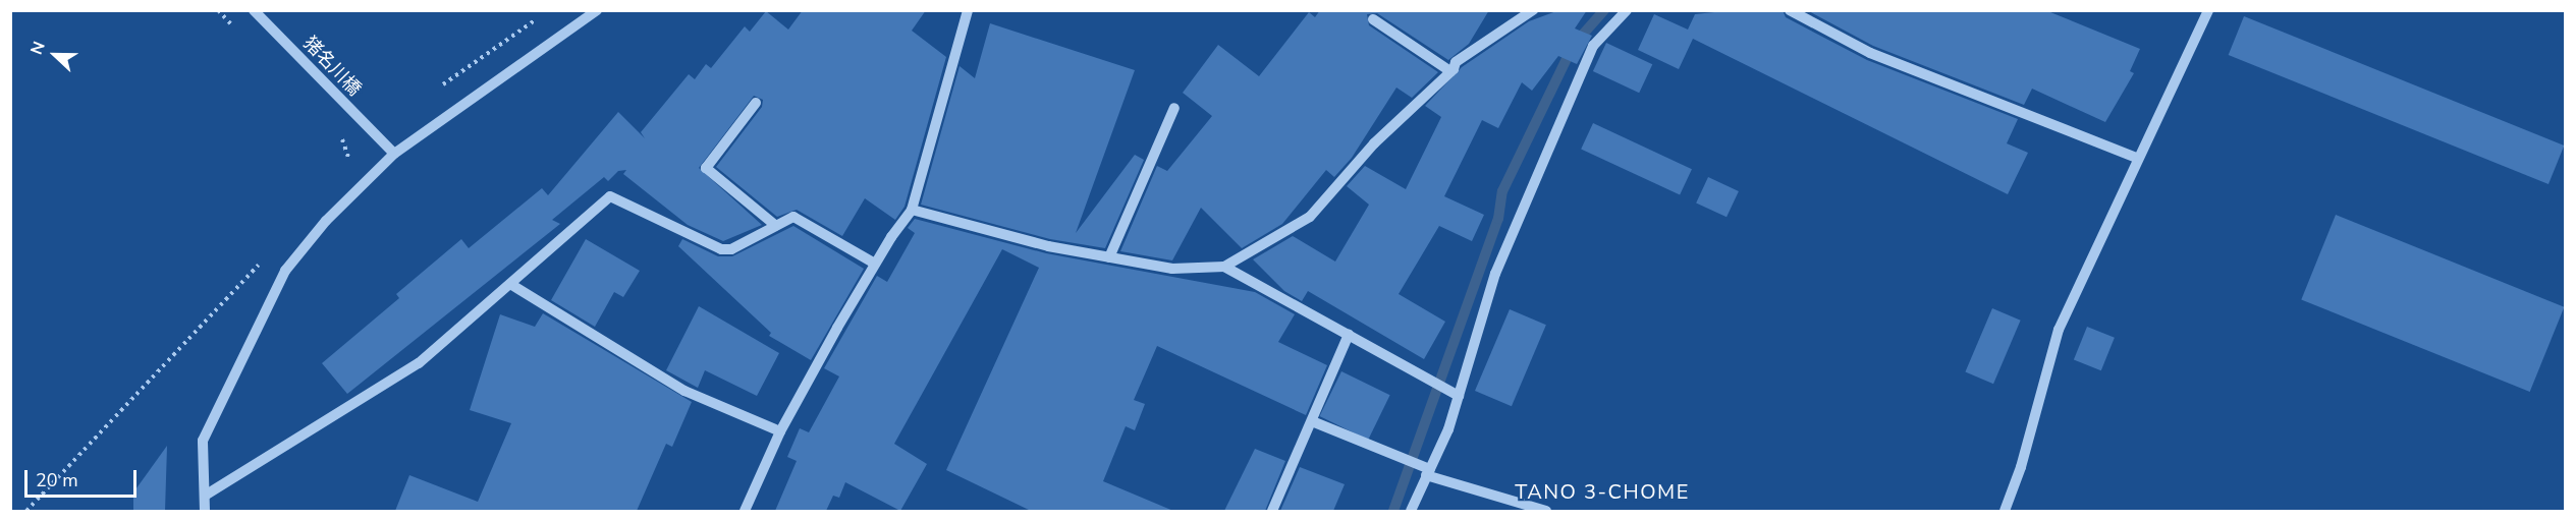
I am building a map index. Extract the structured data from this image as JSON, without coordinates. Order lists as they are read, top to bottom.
{
  "streets": {
    "street": ["猪名川橋"]
  },
  "districts": ["TANO 3-CHOME"],
  "scale_bar": "20 m",
  "north": "left"
}
